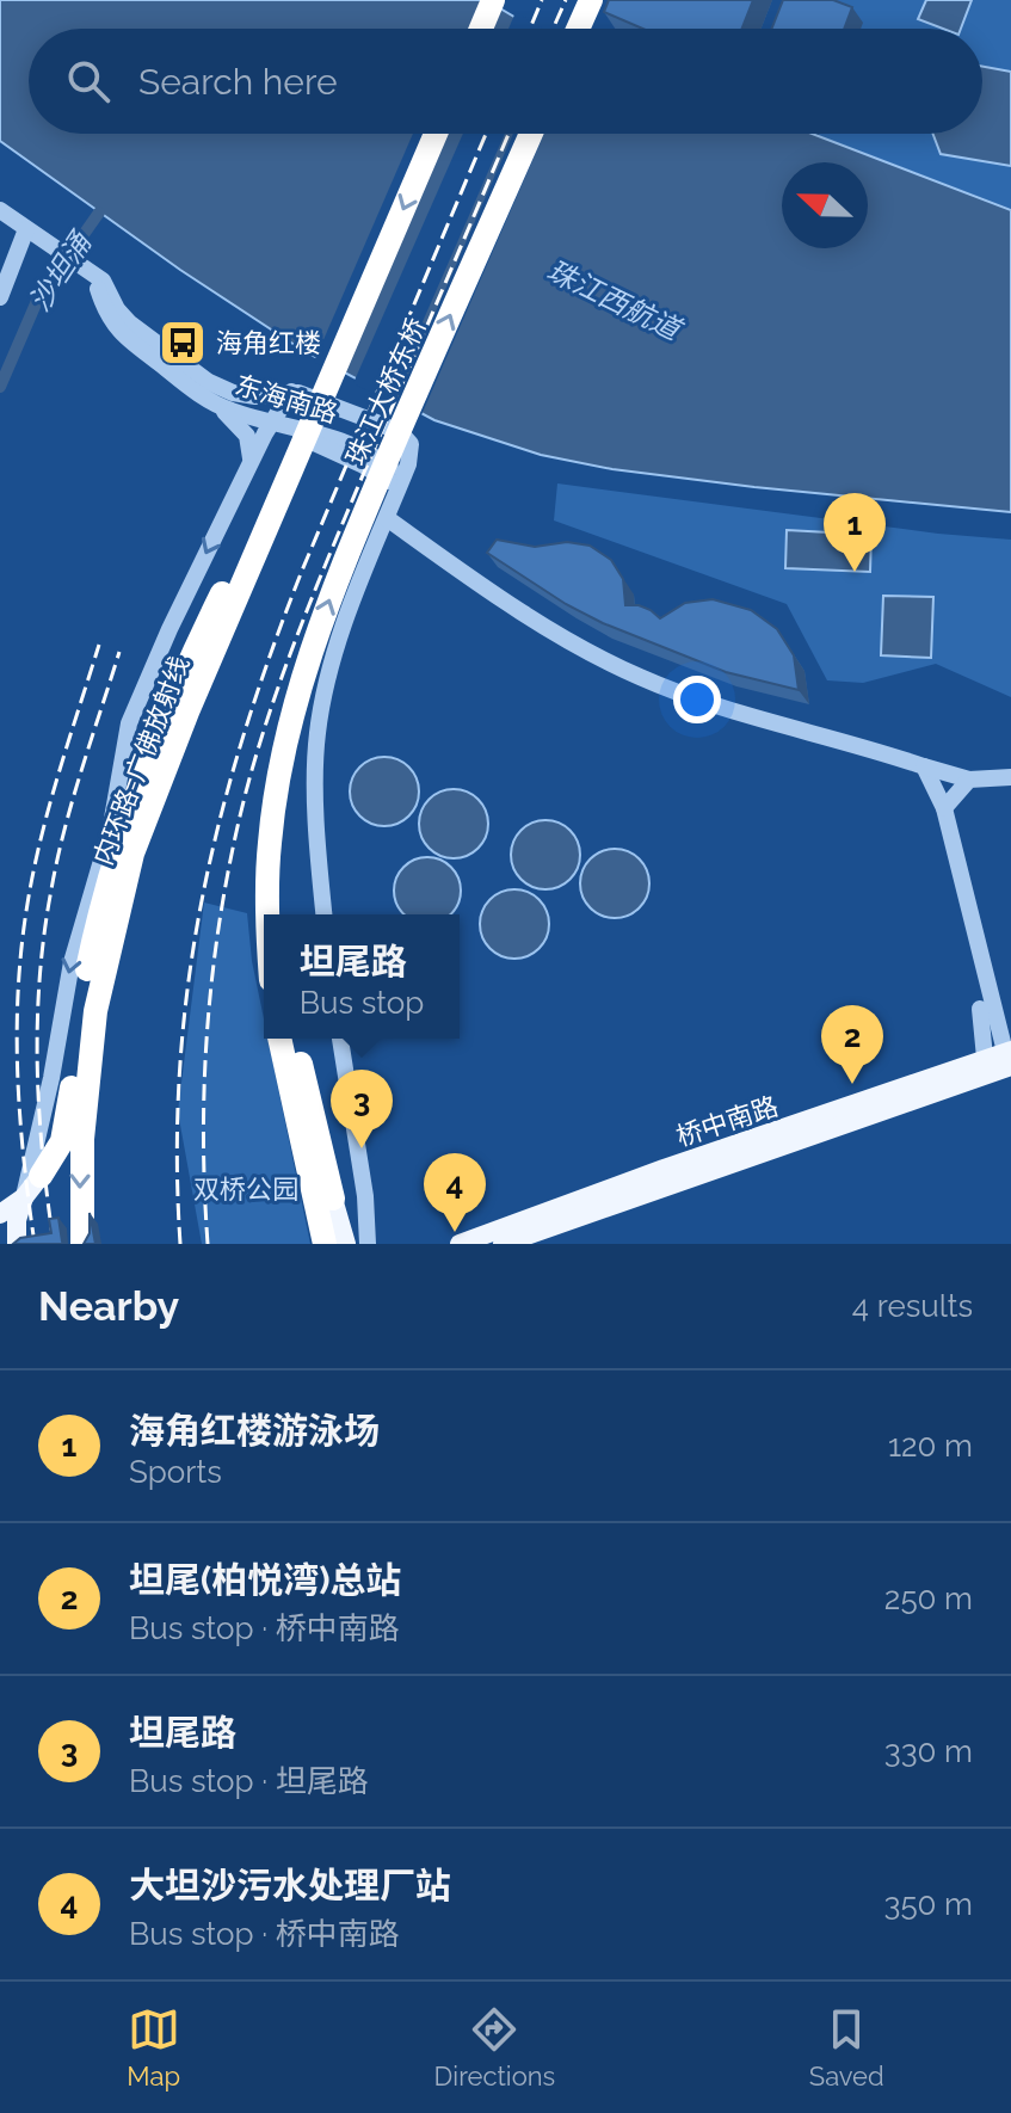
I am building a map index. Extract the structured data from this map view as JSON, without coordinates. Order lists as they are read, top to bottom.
{
  "streets": {
    "highway": ["珠江大桥东桥", "内环路-广佛放射线"],
    "main road": ["桥中南路"],
    "street": ["东海南路"]
  },
  "crossings": [
    ["珠江大桥东桥", "内环路-广佛放射线"]
  ],
  "water": ["沙坦涌", "珠江西航道"],
  "parks": ["双桥公园"],
  "places": {
    "bus stop": ["海角红楼"]
  },
  "north": "left",
  "page": {
    "search": "Search here",
    "pins": [
      "1",
      "2",
      "3",
      "4"
    ],
    "popup": ["坦尾路", "Bus stop"],
    "heading": ["Nearby", "4 results"],
    "list": [
      {
        "mark": "1",
        "name": "海角红楼游泳场",
        "note": "Sports",
        "value": "120 m"
      },
      {
        "mark": "2",
        "name": "坦尾(柏悦湾)总站",
        "note": "Bus stop · 桥中南路",
        "value": "250 m"
      },
      {
        "mark": "3",
        "name": "坦尾路",
        "note": "Bus stop · 坦尾路",
        "value": "330 m"
      },
      {
        "mark": "4",
        "name": "大坦沙污水处理厂站",
        "note": "Bus stop · 桥中南路",
        "value": "350 m"
      }
    ],
    "nav": ["Map", "Directions", "Saved"]
  }
}
